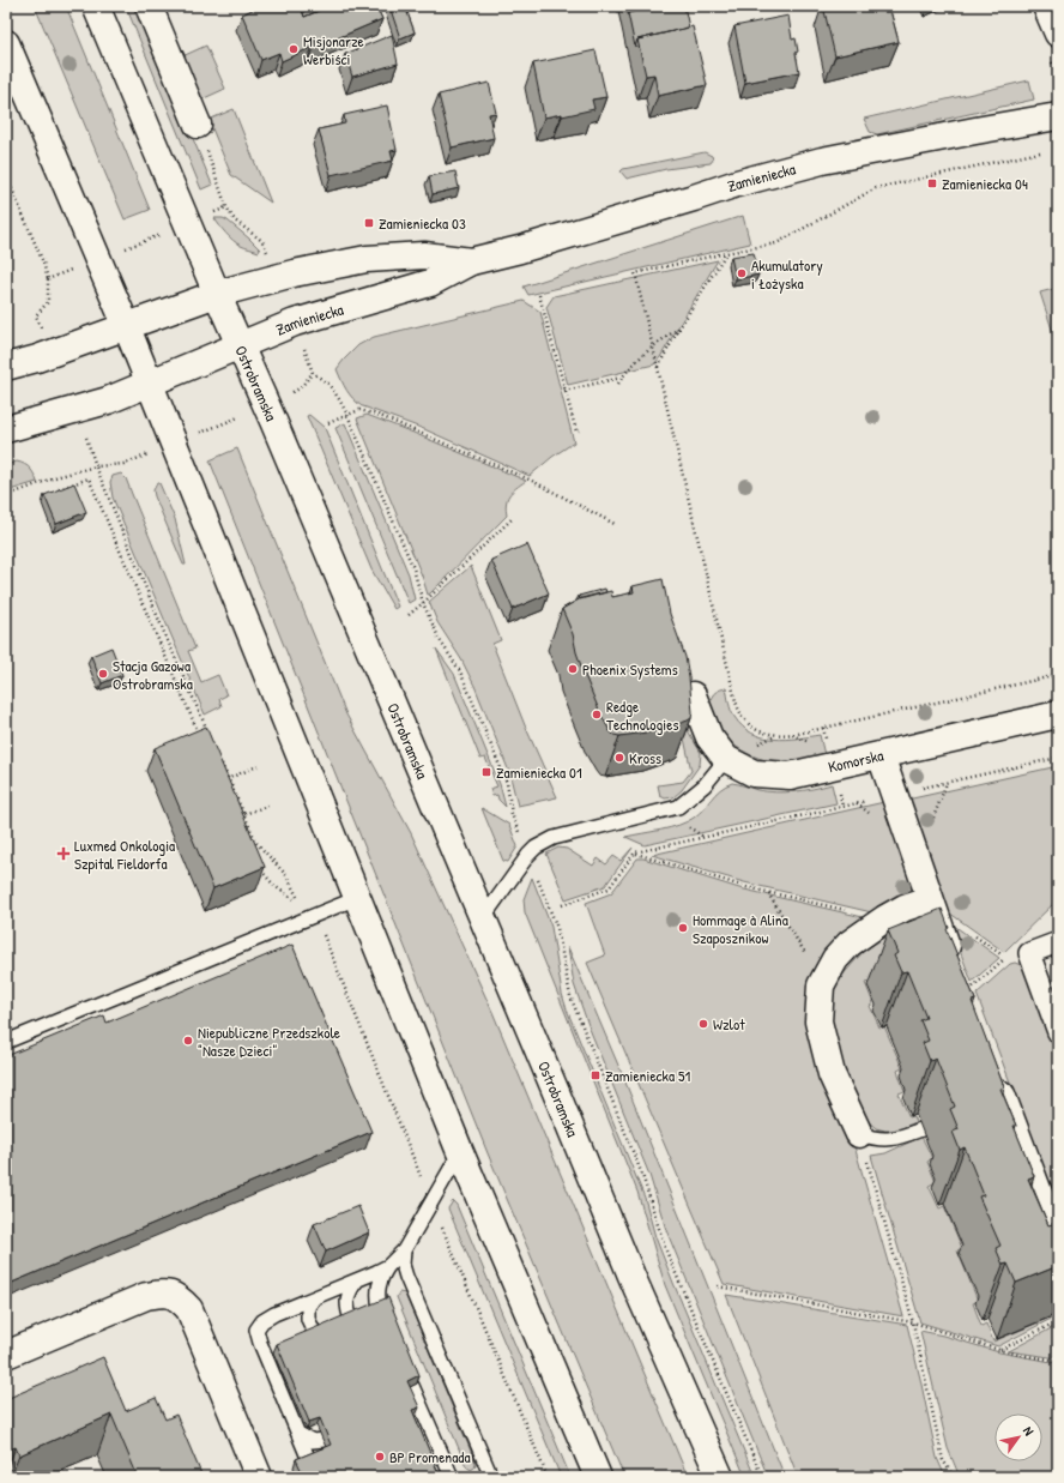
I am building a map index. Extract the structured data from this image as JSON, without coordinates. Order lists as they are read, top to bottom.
{
  "streets": {
    "street": ["Zamieniecka", "Ostrobramska", "Komorska"]
  },
  "crossings": [
    ["Zamieniecka", "Ostrobramska"]
  ],
  "places": {
    "other": [
      "Misjonarze Werbiści",
      "Akumulatory i Łożyska",
      "Phoenix Systems",
      "Stacja Gazowa Ostrobramska",
      "Redge Technologies",
      "Kross",
      "Hommage à Alina Szaposznikow",
      "Wzlot",
      "Niepubliczne Przedszkole \"Nasze Dzieci\"",
      "BP Promenada"
    ],
    "transit": [
      "Zamieniecka 04",
      "Zamieniecka 03",
      "Zamieniecka 01",
      "Zamieniecka 51"
    ],
    "health": ["Luxmed Onkologia Szpital Fieldorfa"]
  },
  "north": "top right"
}
